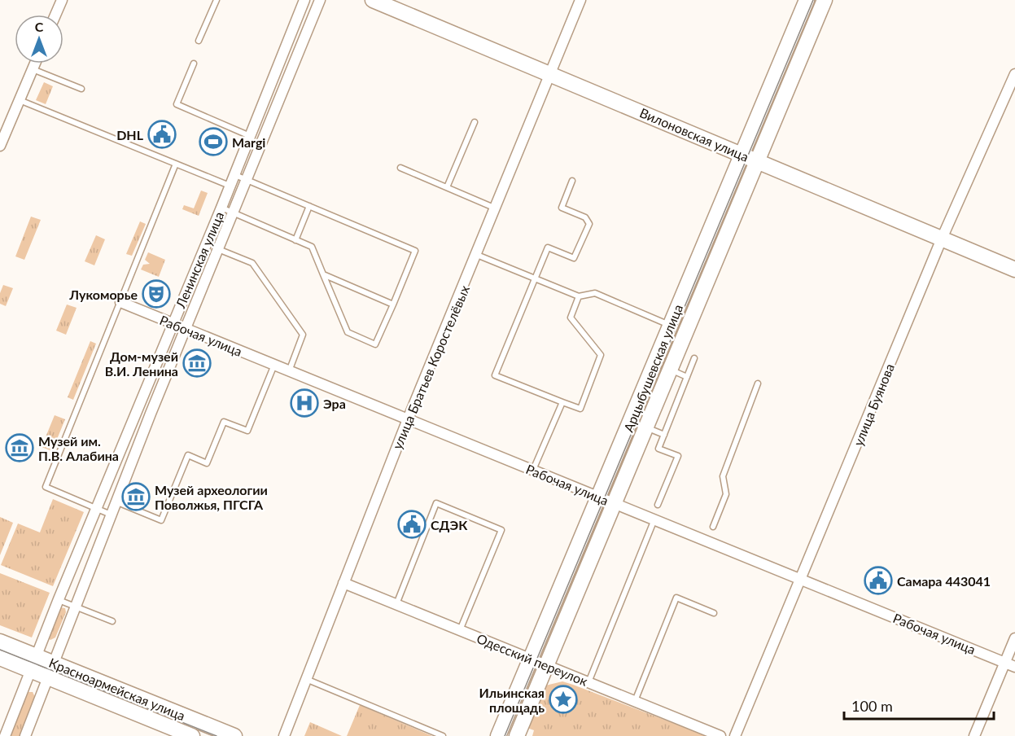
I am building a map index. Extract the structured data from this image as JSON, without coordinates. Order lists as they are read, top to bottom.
{
  "streets": {
    "main road": ["Вилоновская улица", "Арцыбушевская улица", "Красноармейская улица"],
    "street": [
      "Ленинская улица",
      "Рабочая улица",
      "улица Братьев Коростелёвых",
      "улица Буянова",
      "Одесский переулок"
    ]
  },
  "crossings": [
    ["Вилоновская улица", "улица Братьев Коростелёвых"],
    ["Вилоновская улица", "Арцыбушевская улица"],
    ["Вилоновская улица", "улица Буянова"],
    ["Ленинская улица", "Рабочая улица"],
    ["Ленинская улица", "Красноармейская улица"],
    ["Рабочая улица", "улица Братьев Коростелёвых"],
    ["Рабочая улица", "Арцыбушевская улица"],
    ["Рабочая улица", "улица Буянова"],
    ["улица Братьев Коростелёвых", "Одесский переулок"],
    ["Арцыбушевская улица", "Одесский переулок"]
  ],
  "places": {
    "public building": ["DHL", "СДЭК", "Самара 443041"],
    "sports": ["Margi"],
    "theatre": ["Лукоморье"],
    "museum": ["Дом-музей В.И. Ленина", "Музей им. П.В. Алабина", "Музей археологии Поволжья, ПГСГА"],
    "hospital": ["Эра"],
    "place": ["Ильинская площадь"]
  },
  "scale_bar": "100 m",
  "north": "top"
}
